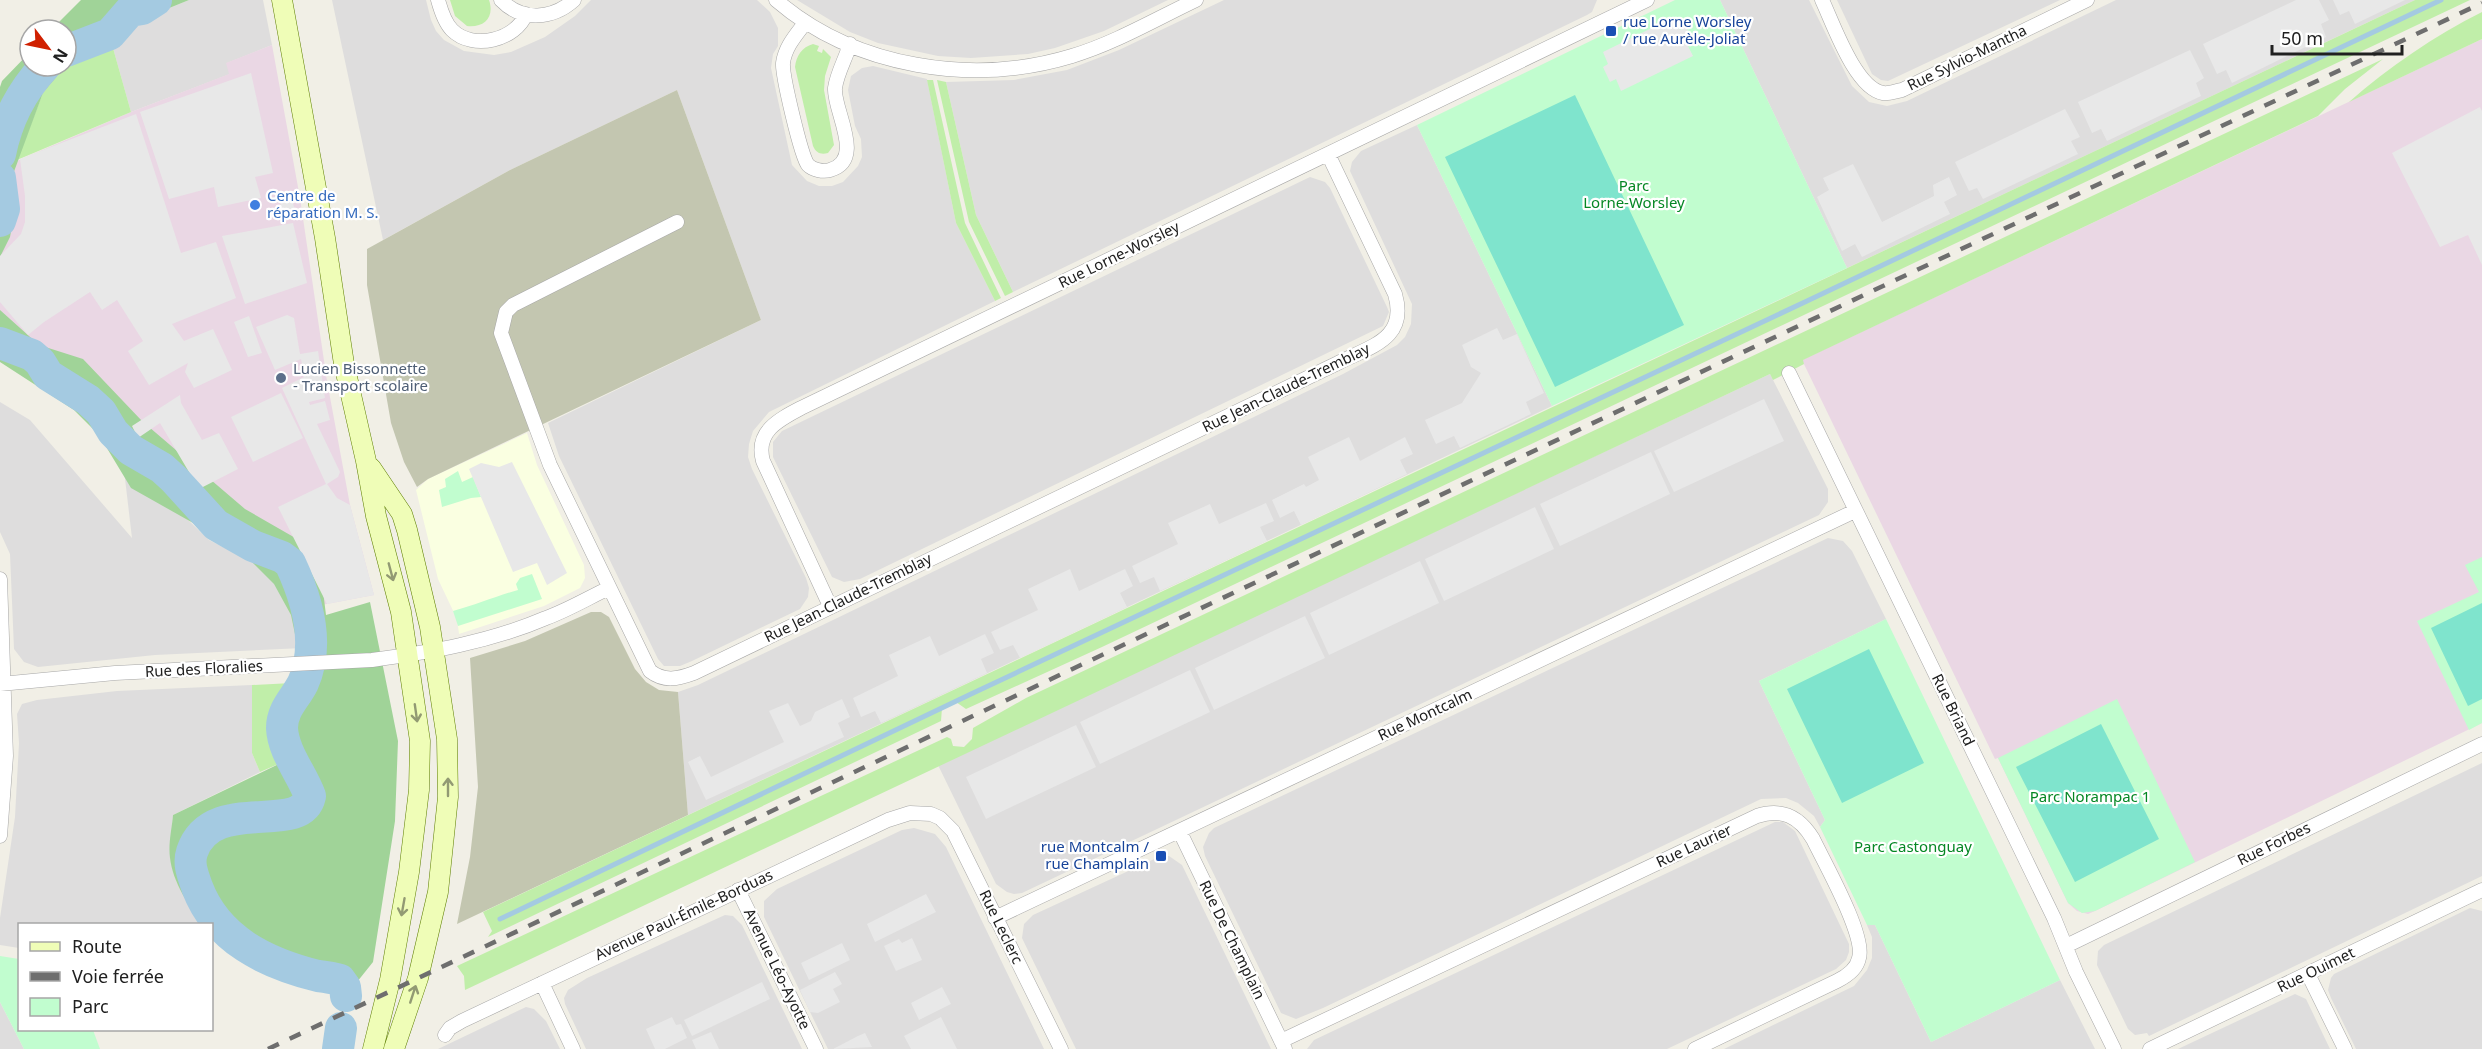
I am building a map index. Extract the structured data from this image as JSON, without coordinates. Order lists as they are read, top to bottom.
{
  "streets": {
    "street": [
      "Rue Sylvio-Mantha",
      "Rue Lorne-Worsley",
      "Rue Jean-Claude-Tremblay",
      "Rue des Floralies",
      "Rue Briand",
      "Rue Montcalm",
      "Rue Forbes",
      "Rue Laurier",
      "Avenue Paul-Émile-Borduas",
      "Rue Leclerc",
      "Rue De Champlain",
      "Avenue Léo-Ayotte",
      "Rue Ouimet"
    ]
  },
  "crossings": [
    ["Rue Lorne-Worsley", "Rue Jean-Claude-Tremblay"],
    ["Rue Jean-Claude-Tremblay", "Rue des Floralies"],
    ["Rue Briand", "Rue Montcalm"],
    ["Rue Briand", "Rue Forbes"],
    ["Rue Montcalm", "Rue Leclerc"],
    ["Rue Montcalm", "Rue De Champlain"],
    ["Rue Laurier", "Rue De Champlain"],
    ["Avenue Paul-Émile-Borduas", "Rue Leclerc"],
    ["Avenue Paul-Émile-Borduas", "Avenue Léo-Ayotte"]
  ],
  "parks": ["Parc Lorne-Worsley", "Parc Norampac 1", "Parc Castonguay"],
  "places": {
    "transit": ["rue Lorne Worsley / rue Aurèle-Joliat", "rue Montcalm / rue Champlain"],
    "other": ["Centre de réparation M. S.", "Lucien Bissonnette - Transport scolaire"]
  },
  "legend": ["Route", "Voie ferrée", "Parc"],
  "scale_bar": "50 m",
  "north": "bottom right"
}
